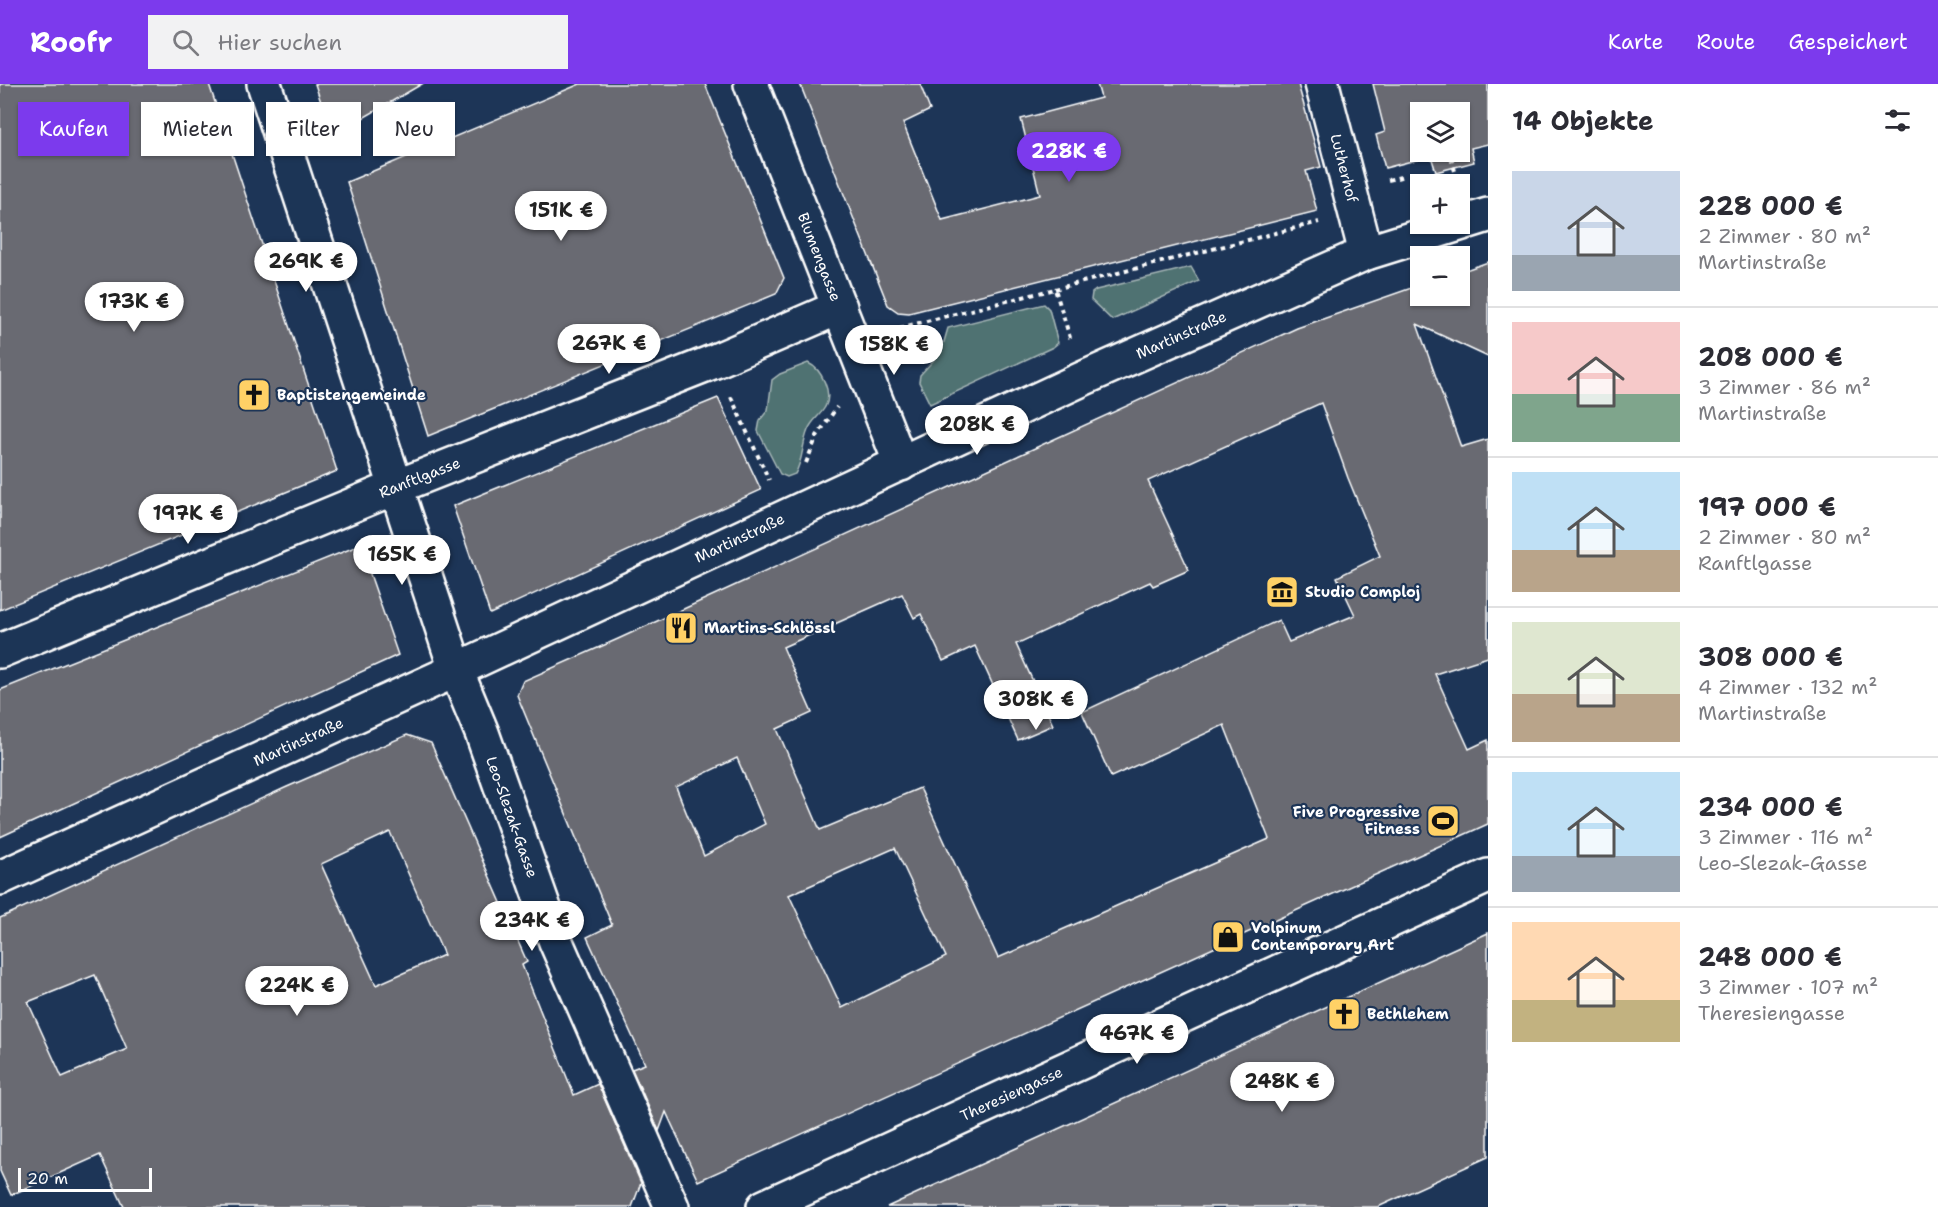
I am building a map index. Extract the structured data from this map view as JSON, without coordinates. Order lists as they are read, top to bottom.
{
  "streets": {
    "street": [
      "Lutherhof",
      "Blumengasse",
      "Martinstraße",
      "Ranftlgasse",
      "Leo-Slezak-Gasse",
      "Theresiengasse"
    ]
  },
  "crossings": [
    ["Lutherhof", "Martinstraße"],
    ["Blumengasse", "Martinstraße"],
    ["Blumengasse", "Ranftlgasse"],
    ["Martinstraße", "Leo-Slezak-Gasse"],
    ["Ranftlgasse", "Leo-Slezak-Gasse"]
  ],
  "places": {
    "church": ["Baptistengemeinde", "Bethlehem"],
    "museum": ["Studio Comploj"],
    "restaurant": ["Martins-Schlössl"],
    "sports": ["Five Progressive Fitness"],
    "shop": ["Volpinum Contemporary Art"]
  },
  "scale_bar": "20 m",
  "page": {
    "header": "Roofr",
    "search": "Hier suchen",
    "nav": ["Karte", "Route", "Gespeichert"],
    "heading": "14 Objekte",
    "map_buttons": ["+", "−"],
    "chip": [
      "Kaufen",
      "Mieten",
      "Filter",
      "Neu"
    ],
    "price": [
      "228K €",
      "151K €",
      "269K €",
      "173K €",
      "267K €",
      "158K €",
      "208K €",
      "197K €",
      "165K €",
      "308K €",
      "234K €",
      "224K €",
      "467K €",
      "248K €"
    ],
    "list": [
      {
        "name": "228 000 €",
        "note": "2 Zimmer · 80 m² · Martinstraße"
      },
      {
        "name": "208 000 €",
        "note": "3 Zimmer · 86 m² · Martinstraße"
      },
      {
        "name": "197 000 €",
        "note": "2 Zimmer · 80 m² · Ranftlgasse"
      },
      {
        "name": "308 000 €",
        "note": "4 Zimmer · 132 m² · Martinstraße"
      },
      {
        "name": "234 000 €",
        "note": "3 Zimmer · 116 m² · Leo-Slezak-Gasse"
      },
      {
        "name": "248 000 €",
        "note": "3 Zimmer · 107 m² · Theresiengasse"
      }
    ],
    "scale": "20 m"
  }
}
